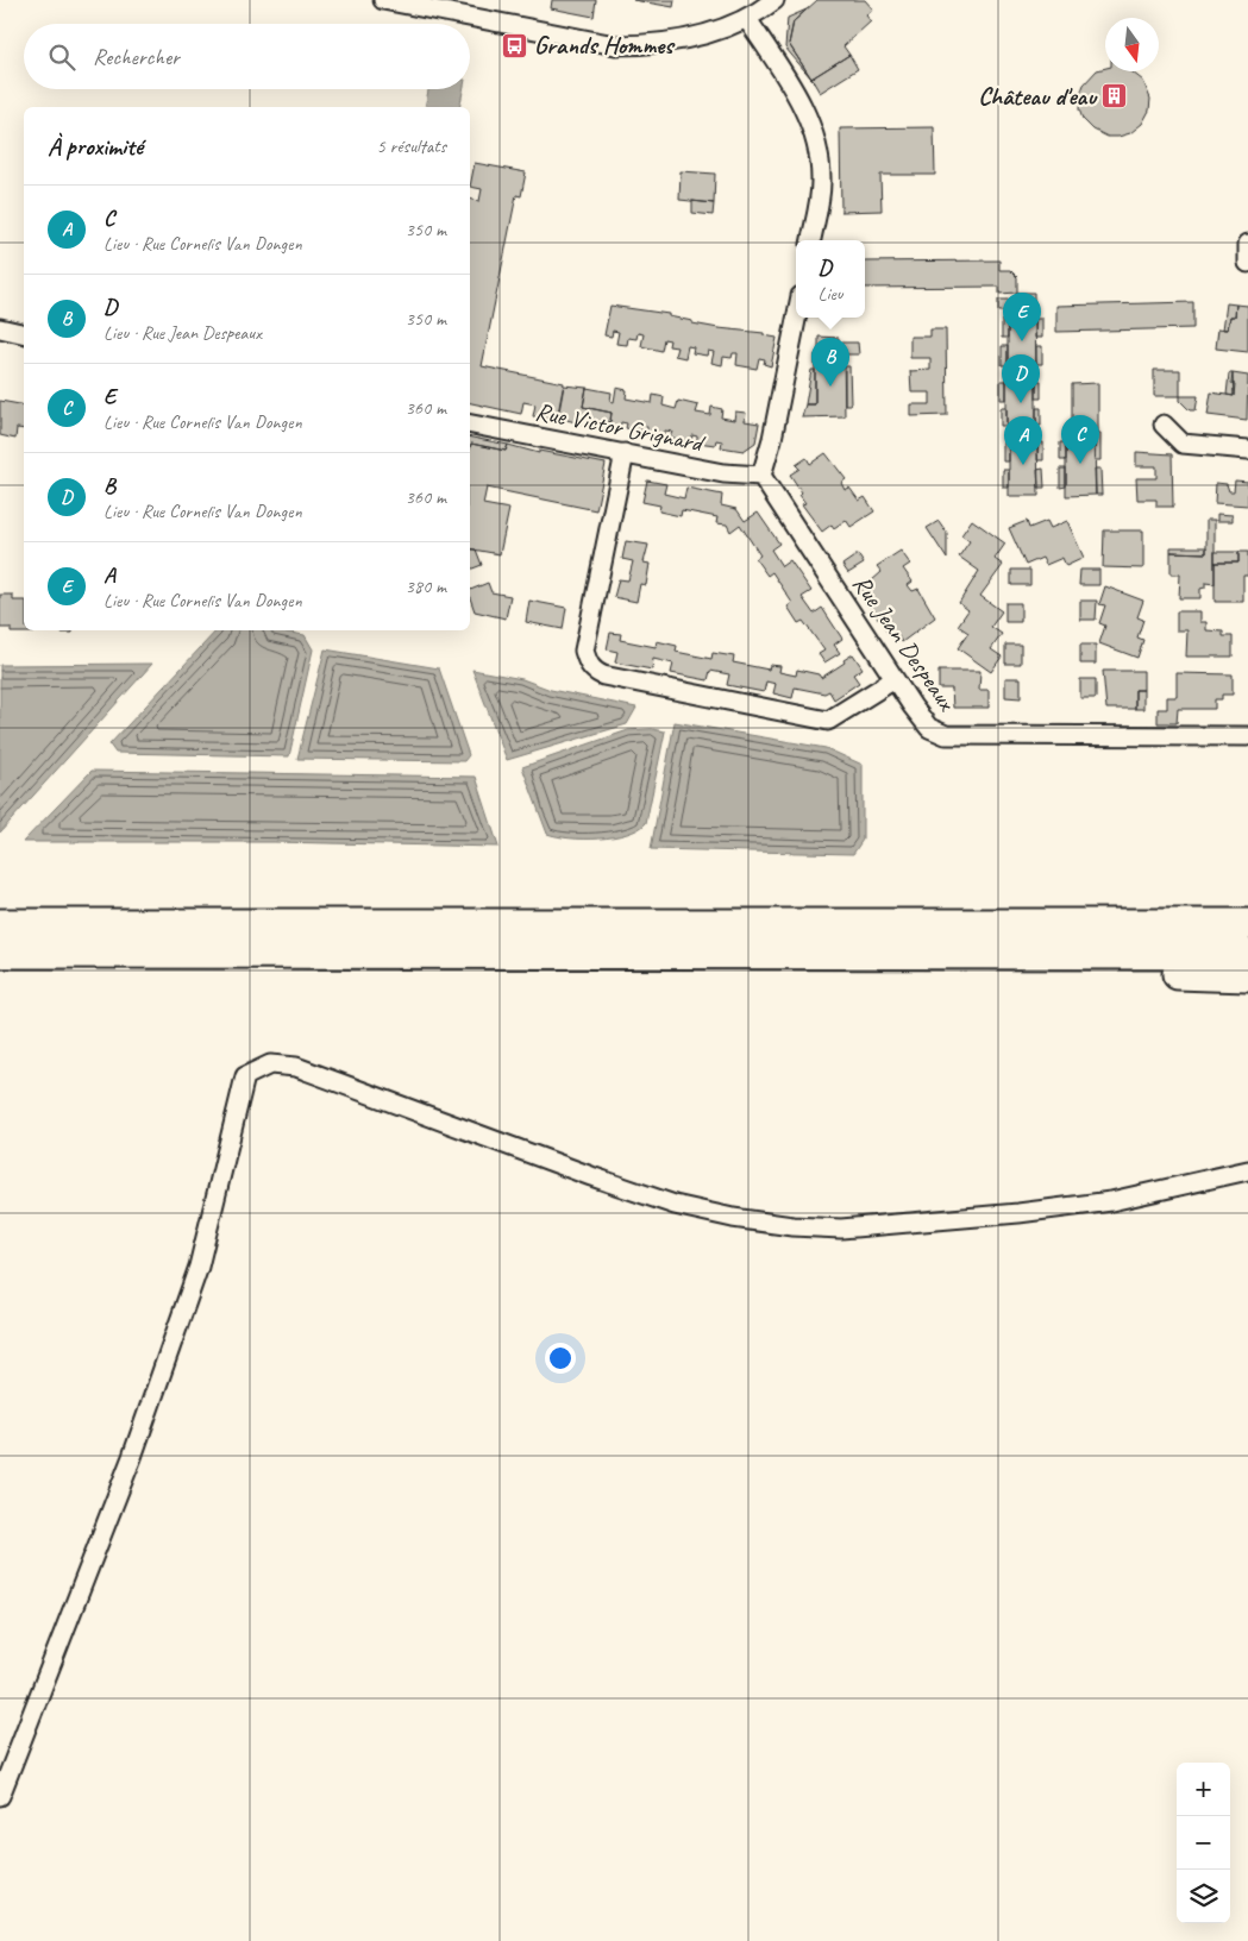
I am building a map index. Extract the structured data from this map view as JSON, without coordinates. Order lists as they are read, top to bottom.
{
  "streets": {
    "street": ["Rue Victor Grignard", "Rue Jean Despeaux"]
  },
  "crossings": [
    ["Rue Victor Grignard", "Rue Jean Despeaux"]
  ],
  "places": {
    "bus stop": ["Grands Hommes"],
    "building": ["Château d'eau"]
  },
  "north": "bottom",
  "page": {
    "search": "Rechercher",
    "heading": ["À proximité", "5 résultats"],
    "list": [
      {
        "mark": "A",
        "name": "C",
        "note": "Lieu · Rue Cornelis Van Dongen",
        "value": "350 m"
      },
      {
        "mark": "B",
        "name": "D",
        "note": "Lieu · Rue Jean Despeaux",
        "value": "350 m"
      },
      {
        "mark": "C",
        "name": "E",
        "note": "Lieu · Rue Cornelis Van Dongen",
        "value": "360 m"
      },
      {
        "mark": "D",
        "name": "B",
        "note": "Lieu · Rue Cornelis Van Dongen",
        "value": "360 m"
      },
      {
        "mark": "E",
        "name": "A",
        "note": "Lieu · Rue Cornelis Van Dongen",
        "value": "380 m"
      }
    ],
    "popup": ["D", "Lieu"],
    "pins": [
      "E",
      "B",
      "D",
      "C",
      "A"
    ],
    "map_buttons": ["+", "−"]
  }
}
